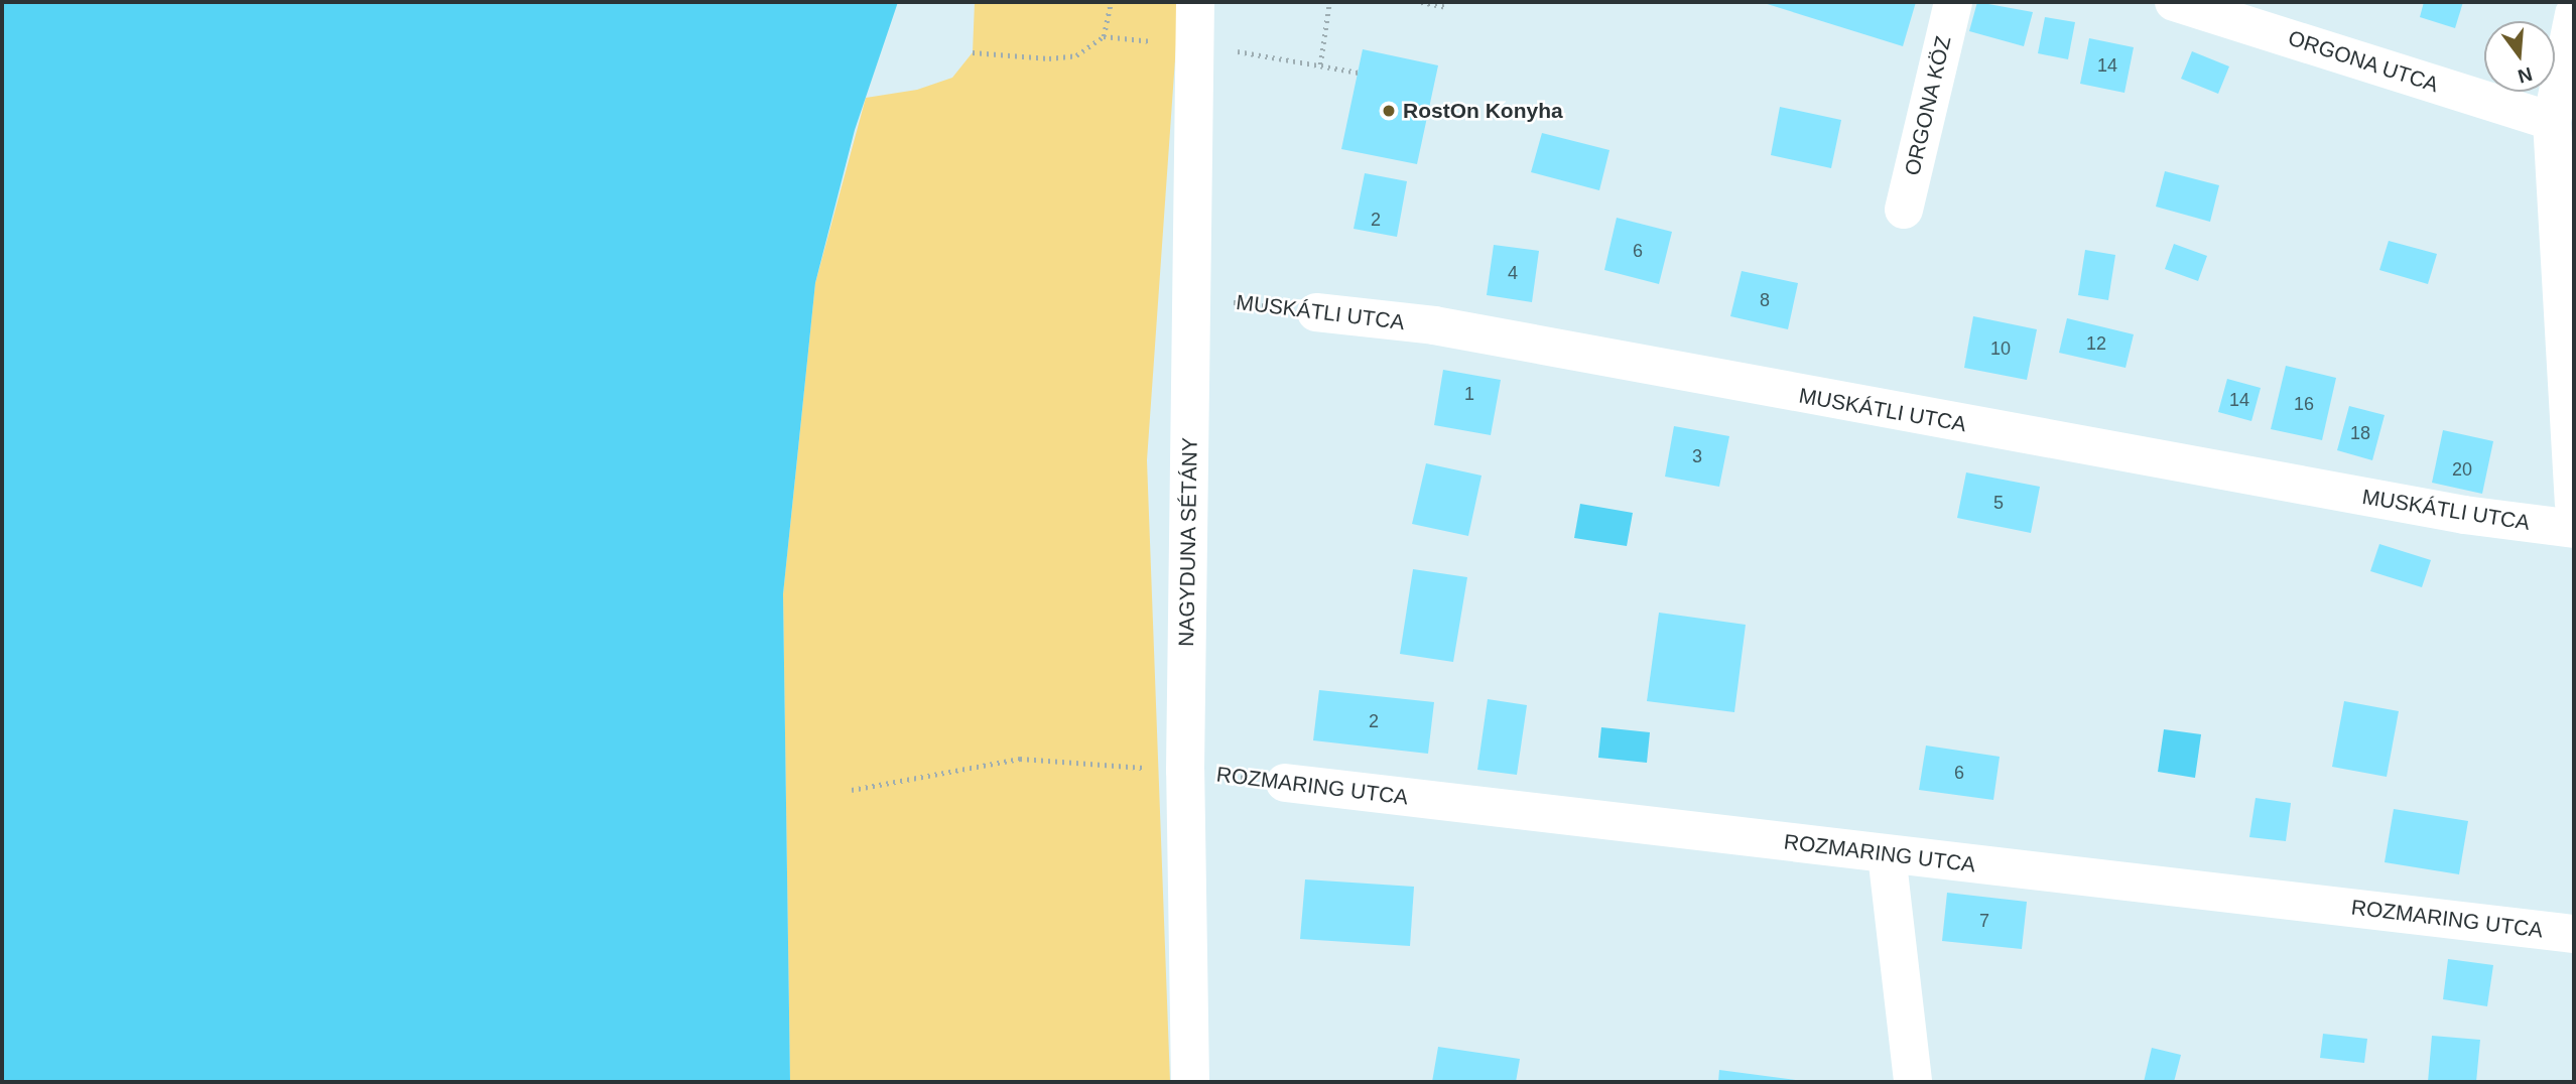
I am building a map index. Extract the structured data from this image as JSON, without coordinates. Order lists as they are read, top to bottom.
{
  "streets": {
    "street": [
      "ORGONA UTCA",
      "ORGONA KÖZ",
      "MUSKÁTLI UTCA",
      "NAGYDUNA SÉTÁNY",
      "ROZMARING UTCA"
    ]
  },
  "crossings": [
    ["MUSKÁTLI UTCA", "NAGYDUNA SÉTÁNY"],
    ["NAGYDUNA SÉTÁNY", "ROZMARING UTCA"]
  ],
  "places": ["RostOn Konyha"],
  "house_numbers": [
    "14",
    "2",
    "6",
    "4",
    "8",
    "12",
    "10",
    "1",
    "14",
    "16",
    "18",
    "3",
    "20",
    "5",
    "2",
    "6",
    "7"
  ],
  "north": "bottom"
}
